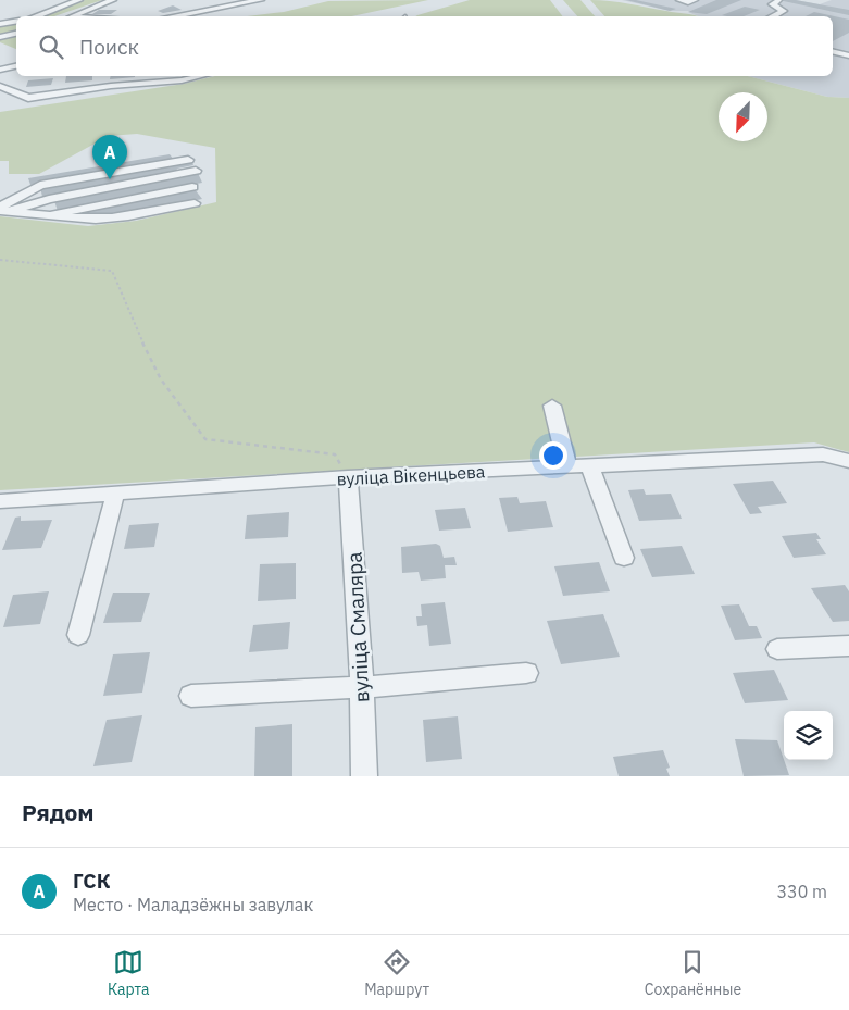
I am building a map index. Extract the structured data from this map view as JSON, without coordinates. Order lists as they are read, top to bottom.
{
  "streets": {
    "street": ["вуліца Вікенцьева", "вуліца Смаляра"]
  },
  "crossings": [
    ["вуліца Вікенцьева", "вуліца Смаляра"]
  ],
  "north": "bottom left",
  "page": {
    "search": "Поиск",
    "pins": "A",
    "heading": "Рядом",
    "list": [
      {
        "mark": "A",
        "name": "ГСК",
        "note": "Место · Маладзёжны завулак",
        "value": "330 m"
      }
    ],
    "nav": ["Карта", "Маршрут", "Сохранённые"]
  }
}
